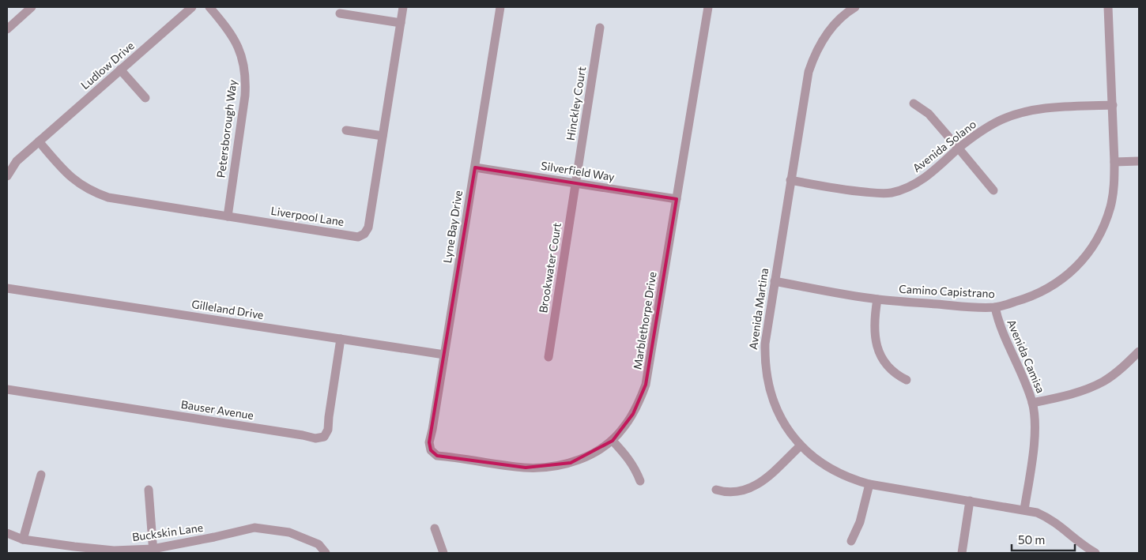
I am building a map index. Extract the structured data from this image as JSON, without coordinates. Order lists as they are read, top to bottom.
{
  "streets": {
    "street": [
      "Ludlow Drive",
      "Hinckley Court",
      "Petersborough Way",
      "Avenida Solano",
      "Silverfield Way",
      "Liverpool Lane",
      "Lyne Bay Drive",
      "Brookwater Court",
      "Camino Capistrano",
      "Avenida Martina",
      "Gilleland Drive",
      "Marblethorpe Drive",
      "Avenida Camisa",
      "Bauser Avenue",
      "Buckskin Lane"
    ]
  },
  "crossings": [
    ["Ludlow Drive", "Liverpool Lane"],
    ["Hinckley Court", "Silverfield Way"],
    ["Hinckley Court", "Brookwater Court"],
    ["Petersborough Way", "Liverpool Lane"],
    ["Avenida Solano", "Camino Capistrano"],
    ["Avenida Solano", "Avenida Martina"],
    ["Silverfield Way", "Lyne Bay Drive"],
    ["Silverfield Way", "Brookwater Court"],
    ["Silverfield Way", "Marblethorpe Drive"],
    ["Lyne Bay Drive", "Gilleland Drive"],
    ["Lyne Bay Drive", "Marblethorpe Drive"],
    ["Camino Capistrano", "Avenida Martina"],
    ["Camino Capistrano", "Avenida Camisa"],
    ["Avenida Martina", "Avenida Camisa"],
    ["Gilleland Drive", "Bauser Avenue"]
  ],
  "scale_bar": "50 m"
}
